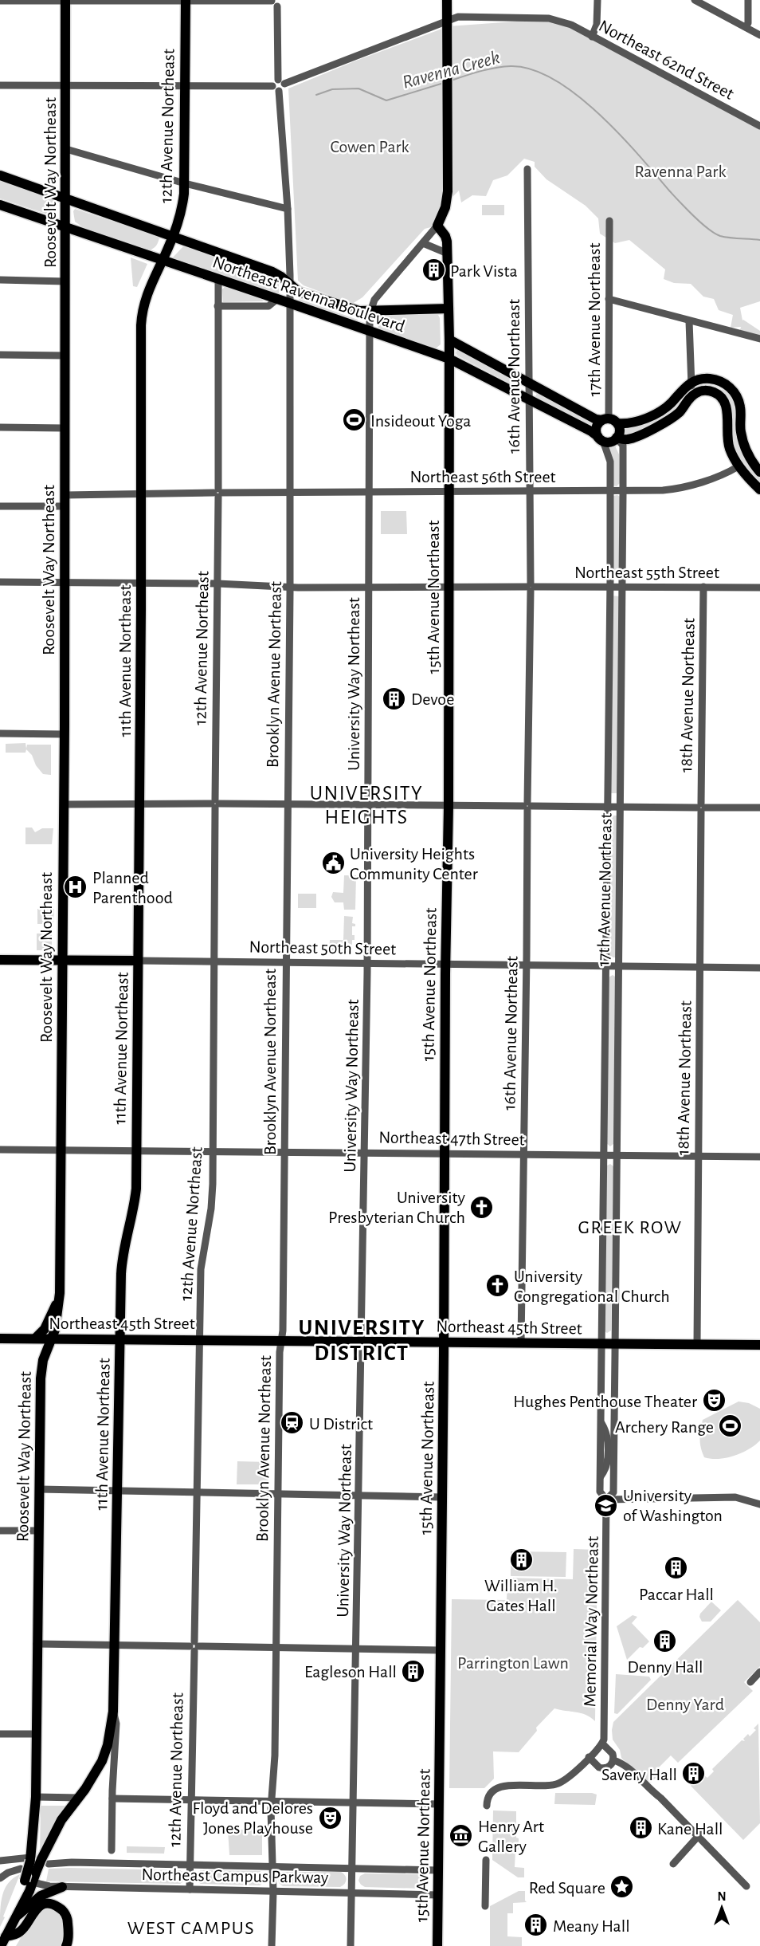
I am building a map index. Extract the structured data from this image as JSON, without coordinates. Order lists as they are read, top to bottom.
{
  "streets": {
    "main road": [
      "12th Avenue Northeast",
      "Roosevelt Way Northeast",
      "Northeast Ravenna Boulevard",
      "15th Avenue Northeast",
      "11th Avenue Northeast",
      "Northeast 50th Street",
      "Northeast 45th Street"
    ],
    "street": [
      "Northeast 62nd Street",
      "17th Avenue Northeast",
      "16th Avenue Northeast",
      "Northeast 56th Street",
      "Northeast 55th Street",
      "Brooklyn Avenue Northeast",
      "University Way Northeast",
      "18th Avenue Northeast",
      "Northeast 47th Street",
      "Memorial Way Northeast",
      "Northeast Campus Parkway"
    ]
  },
  "crossings": [
    ["Northeast 62nd Street", "12th Avenue Northeast"],
    ["Northeast 62nd Street", "Roosevelt Way Northeast"],
    ["Northeast 62nd Street", "Brooklyn Avenue Northeast"],
    ["12th Avenue Northeast", "Northeast Ravenna Boulevard"],
    ["12th Avenue Northeast", "Northeast 56th Street"],
    ["12th Avenue Northeast", "Northeast 55th Street"],
    ["12th Avenue Northeast", "11th Avenue Northeast"],
    ["12th Avenue Northeast", "Northeast 50th Street"],
    ["12th Avenue Northeast", "Northeast 47th Street"],
    ["12th Avenue Northeast", "Northeast 45th Street"],
    ["12th Avenue Northeast", "Northeast Campus Parkway"],
    ["Roosevelt Way Northeast", "Northeast Ravenna Boulevard"],
    ["Roosevelt Way Northeast", "Northeast 56th Street"],
    ["Roosevelt Way Northeast", "Northeast 55th Street"],
    ["Roosevelt Way Northeast", "Northeast 50th Street"],
    ["Roosevelt Way Northeast", "Northeast 47th Street"],
    ["Roosevelt Way Northeast", "Northeast 45th Street"],
    ["Roosevelt Way Northeast", "Northeast Campus Parkway"],
    ["Northeast Ravenna Boulevard", "17th Avenue Northeast"],
    ["Northeast Ravenna Boulevard", "16th Avenue Northeast"],
    ["Northeast Ravenna Boulevard", "15th Avenue Northeast"],
    ["Northeast Ravenna Boulevard", "11th Avenue Northeast"],
    ["Northeast Ravenna Boulevard", "Brooklyn Avenue Northeast"],
    ["Northeast Ravenna Boulevard", "University Way Northeast"],
    ["17th Avenue Northeast", "Northeast 56th Street"],
    ["17th Avenue Northeast", "Northeast 55th Street"],
    ["17th Avenue Northeast", "Northeast 50th Street"],
    ["17th Avenue Northeast", "Northeast 47th Street"],
    ["17th Avenue Northeast", "Northeast 45th Street"],
    ["17th Avenue Northeast", "Memorial Way Northeast"],
    ["16th Avenue Northeast", "Northeast 56th Street"],
    ["16th Avenue Northeast", "Northeast 55th Street"],
    ["16th Avenue Northeast", "Northeast 50th Street"],
    ["16th Avenue Northeast", "Northeast 47th Street"],
    ["16th Avenue Northeast", "Northeast 45th Street"],
    ["Northeast 56th Street", "15th Avenue Northeast"],
    ["Northeast 56th Street", "11th Avenue Northeast"],
    ["Northeast 56th Street", "Brooklyn Avenue Northeast"],
    ["Northeast 56th Street", "University Way Northeast"],
    ["Northeast 55th Street", "15th Avenue Northeast"],
    ["Northeast 55th Street", "11th Avenue Northeast"],
    ["Northeast 55th Street", "Brooklyn Avenue Northeast"],
    ["Northeast 55th Street", "University Way Northeast"],
    ["Northeast 55th Street", "18th Avenue Northeast"],
    ["15th Avenue Northeast", "Northeast 50th Street"],
    ["15th Avenue Northeast", "Northeast 47th Street"],
    ["15th Avenue Northeast", "Northeast 45th Street"],
    ["15th Avenue Northeast", "Northeast Campus Parkway"],
    ["11th Avenue Northeast", "Northeast 50th Street"],
    ["11th Avenue Northeast", "Northeast 47th Street"],
    ["11th Avenue Northeast", "Northeast 45th Street"],
    ["Brooklyn Avenue Northeast", "Northeast 50th Street"],
    ["Brooklyn Avenue Northeast", "Northeast 47th Street"],
    ["Brooklyn Avenue Northeast", "Northeast 45th Street"],
    ["Brooklyn Avenue Northeast", "Northeast Campus Parkway"],
    ["University Way Northeast", "Northeast 50th Street"],
    ["University Way Northeast", "Northeast 47th Street"],
    ["University Way Northeast", "Northeast 45th Street"],
    ["University Way Northeast", "Northeast Campus Parkway"],
    ["18th Avenue Northeast", "Northeast 50th Street"],
    ["18th Avenue Northeast", "Northeast 47th Street"],
    ["18th Avenue Northeast", "Northeast 45th Street"],
    ["Northeast 45th Street", "Memorial Way Northeast"]
  ],
  "districts": [
    "UNIVERSITY HEIGHTS",
    "GREEK ROW",
    "UNIVERSITY DISTRICT",
    "WEST CAMPUS"
  ],
  "water": ["Ravenna Creek"],
  "parks": [
    "Cowen Park",
    "Ravenna Park",
    "Parrington Lawn",
    "Denny Yard"
  ],
  "places": {
    "building": [
      "Park Vista",
      "Devoe",
      "William H. Gates Hall",
      "Paccar Hall",
      "Denny Hall",
      "Eagleson Hall",
      "Savery Hall",
      "Kane Hall",
      "Meany Hall"
    ],
    "sports": ["Insideout Yoga", "Archery Range"],
    "public building": ["University Heights Community Center"],
    "hospital": ["Planned Parenthood"],
    "church": ["University Presbyterian Church", "University Congregational Church"],
    "theatre": ["Hughes Penthouse Theater", "Floyd and Delores Jones Playhouse"],
    "station": ["U District"],
    "school or university": ["University of Washington"],
    "museum": ["Henry Art Gallery"],
    "place": ["Red Square"]
  },
  "north": "top"
}
